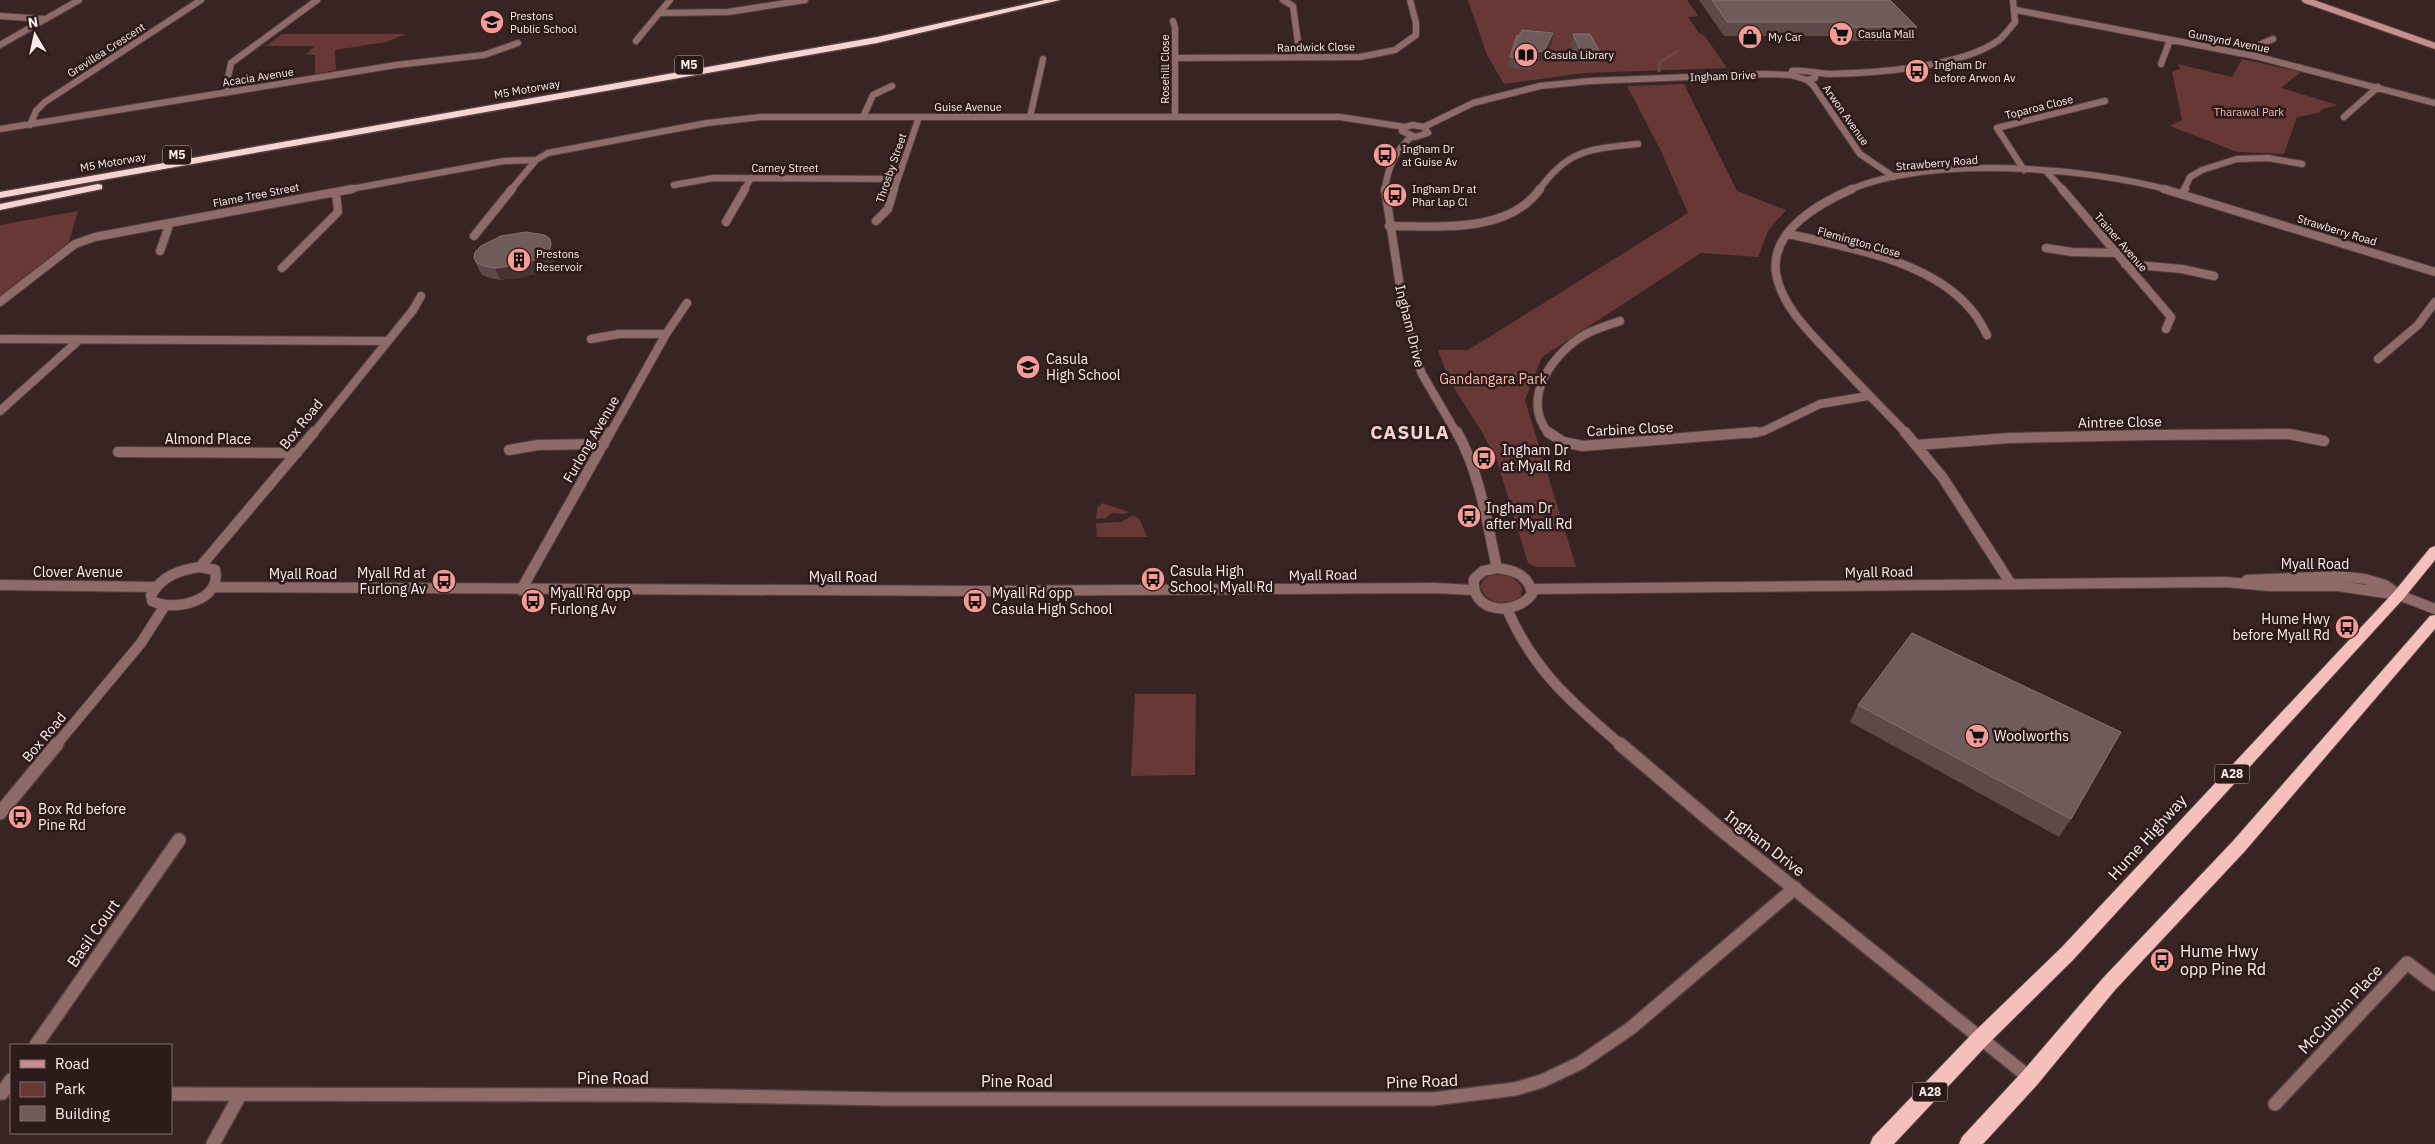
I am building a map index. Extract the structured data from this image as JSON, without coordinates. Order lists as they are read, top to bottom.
{
  "streets": {
    "highway": [
      "M5",
      "M5 Motorway",
      "A28",
      "Hume Highway"
    ],
    "street": [
      "Gunsynd Avenue",
      "Randwick Close",
      "Grevillea Crescent",
      "Rosehill Close",
      "Ingham Drive",
      "Acacia Avenue",
      "Guise Avenue",
      "Toparoa Close",
      "Arwon Avenue",
      "Strawberry Road",
      "Carney Street",
      "Throsby Street",
      "Flame Tree Street",
      "Flemington Close",
      "Trainer Avenue",
      "Aintree Close",
      "Box Road",
      "Carbine Close",
      "Almond Place",
      "Furlong Avenue",
      "Myall Road",
      "Clover Avenue",
      "Basil Court",
      "McCubbin Place",
      "Pine Road"
    ]
  },
  "crossings": [
    ["Randwick Close", "Rosehill Close"],
    ["Grevillea Crescent", "Acacia Avenue"],
    ["Rosehill Close", "Guise Avenue"],
    ["Ingham Drive", "Guise Avenue"],
    ["Ingham Drive", "Myall Road"],
    ["Ingham Drive", "Hume Highway"],
    ["Ingham Drive", "Pine Road"],
    ["Guise Avenue", "Throsby Street"],
    ["Guise Avenue", "Flame Tree Street"],
    ["Toparoa Close", "Strawberry Road"],
    ["Arwon Avenue", "Strawberry Road"],
    ["Strawberry Road", "Flemington Close"],
    ["Strawberry Road", "Trainer Avenue"],
    ["Strawberry Road", "Aintree Close"],
    ["Strawberry Road", "Carbine Close"],
    ["Strawberry Road", "Myall Road"],
    ["Carney Street", "Throsby Street"],
    ["Box Road", "Almond Place"],
    ["Furlong Avenue", "Myall Road"],
    ["Myall Road", "Hume Highway"]
  ],
  "districts": ["CASULA"],
  "parks": ["Tharawal Park", "Gandangara Park"],
  "places": {
    "school or university": ["Prestons Public School", "Casula High School"],
    "supermarket": ["Casula Mall", "Woolworths"],
    "shop": ["My Car"],
    "library": ["Casula Library"],
    "bus stop": [
      "Ingham Dr before Arwon Av",
      "Ingham Dr at Guise Av",
      "Ingham Dr at Phar Lap Cl",
      "Ingham Dr at Myall Rd",
      "Ingham Dr after Myall Rd",
      "Casula High School, Myall Rd",
      "Myall Rd at Furlong Av",
      "Myall Rd opp Furlong Av",
      "Myall Rd opp Casula High School",
      "Hume Hwy before Myall Rd",
      "Box Rd before Pine Rd",
      "Hume Hwy opp Pine Rd"
    ],
    "building": ["Prestons Reservoir"]
  },
  "legend": ["Road", "Park", "Building"],
  "north": "top"
}
